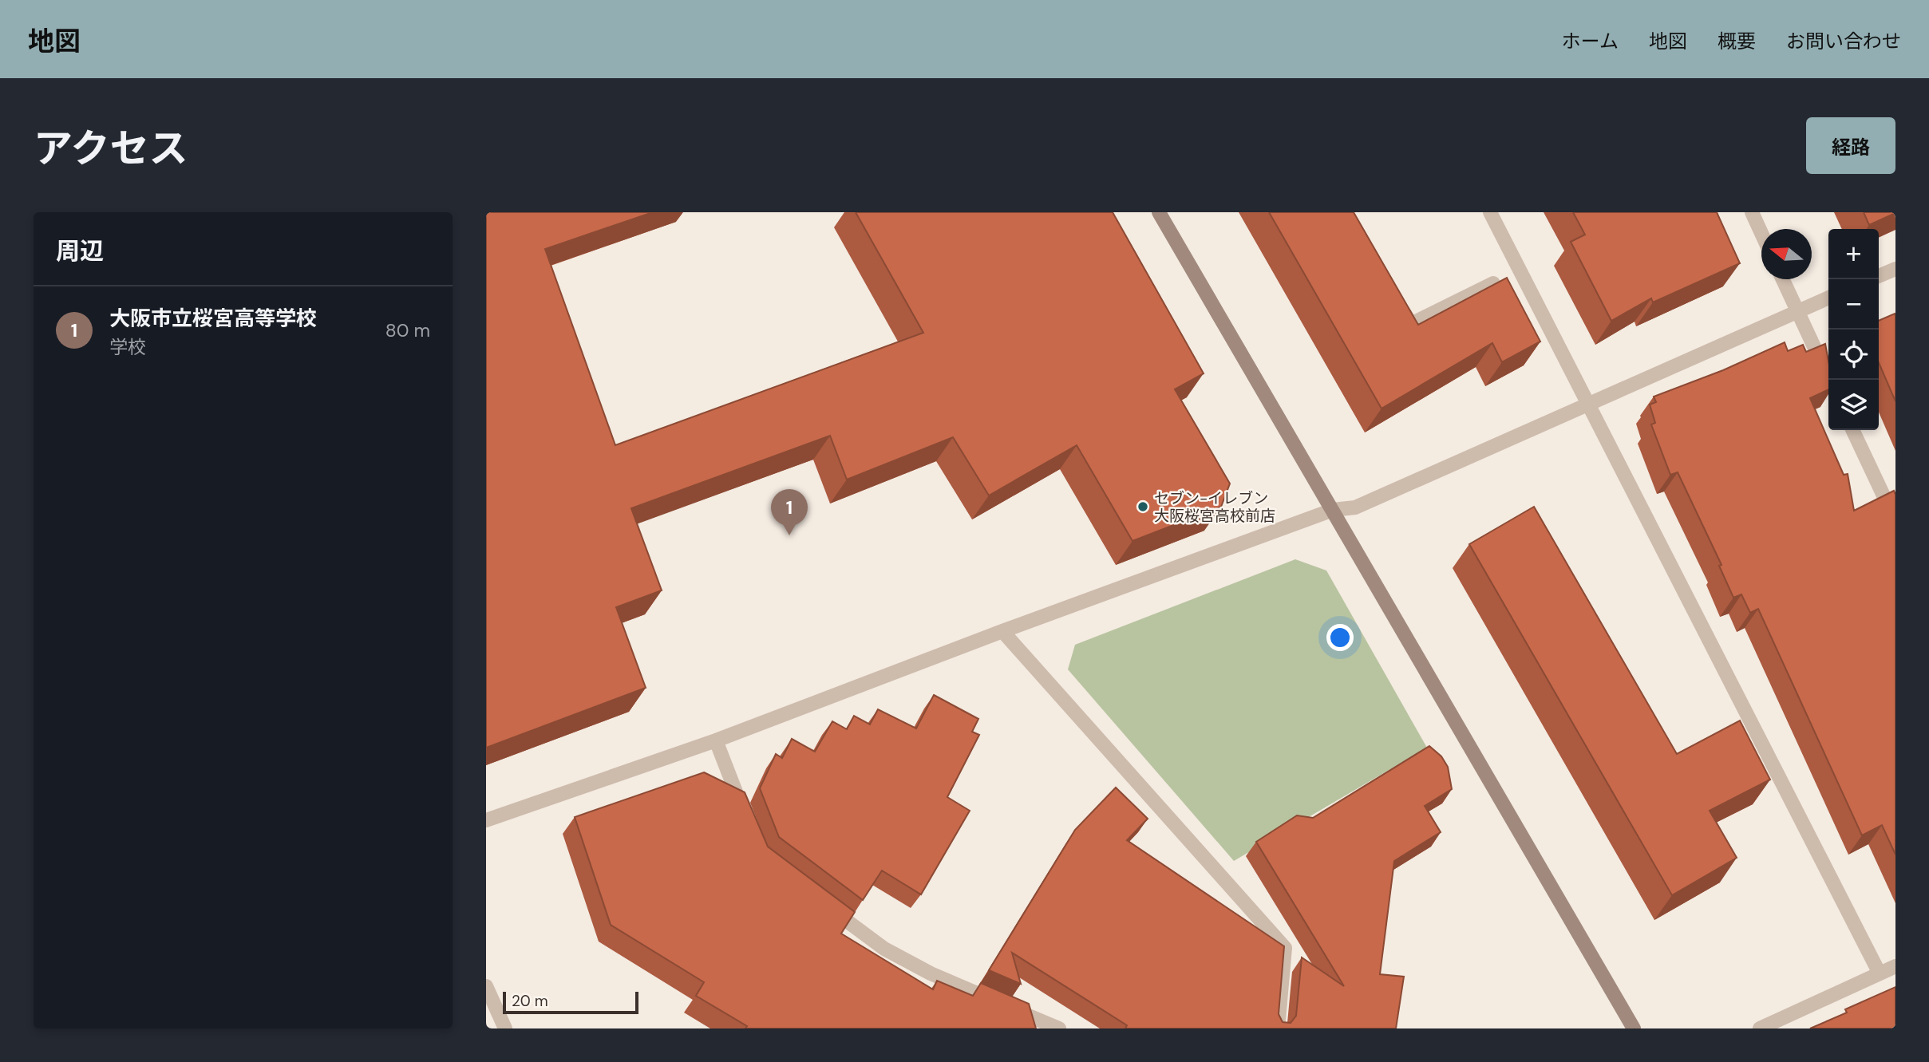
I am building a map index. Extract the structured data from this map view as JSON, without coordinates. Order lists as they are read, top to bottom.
{
  "places": ["セブン-イレブン 大阪桜宮高校前店"],
  "scale_bar": "20 m",
  "north": "left",
  "page": {
    "header": "地図",
    "nav": [
      "ホーム",
      "地図",
      "概要",
      "お問い合わせ"
    ],
    "title": "アクセス",
    "buttons": "経路",
    "heading": "周辺",
    "map_buttons": ["+", "−"],
    "list": [
      {
        "mark": "1",
        "name": "大阪市立桜宮高等学校",
        "note": "学校",
        "value": "80 m"
      }
    ],
    "pins": "1",
    "scale": "20 m"
  }
}
